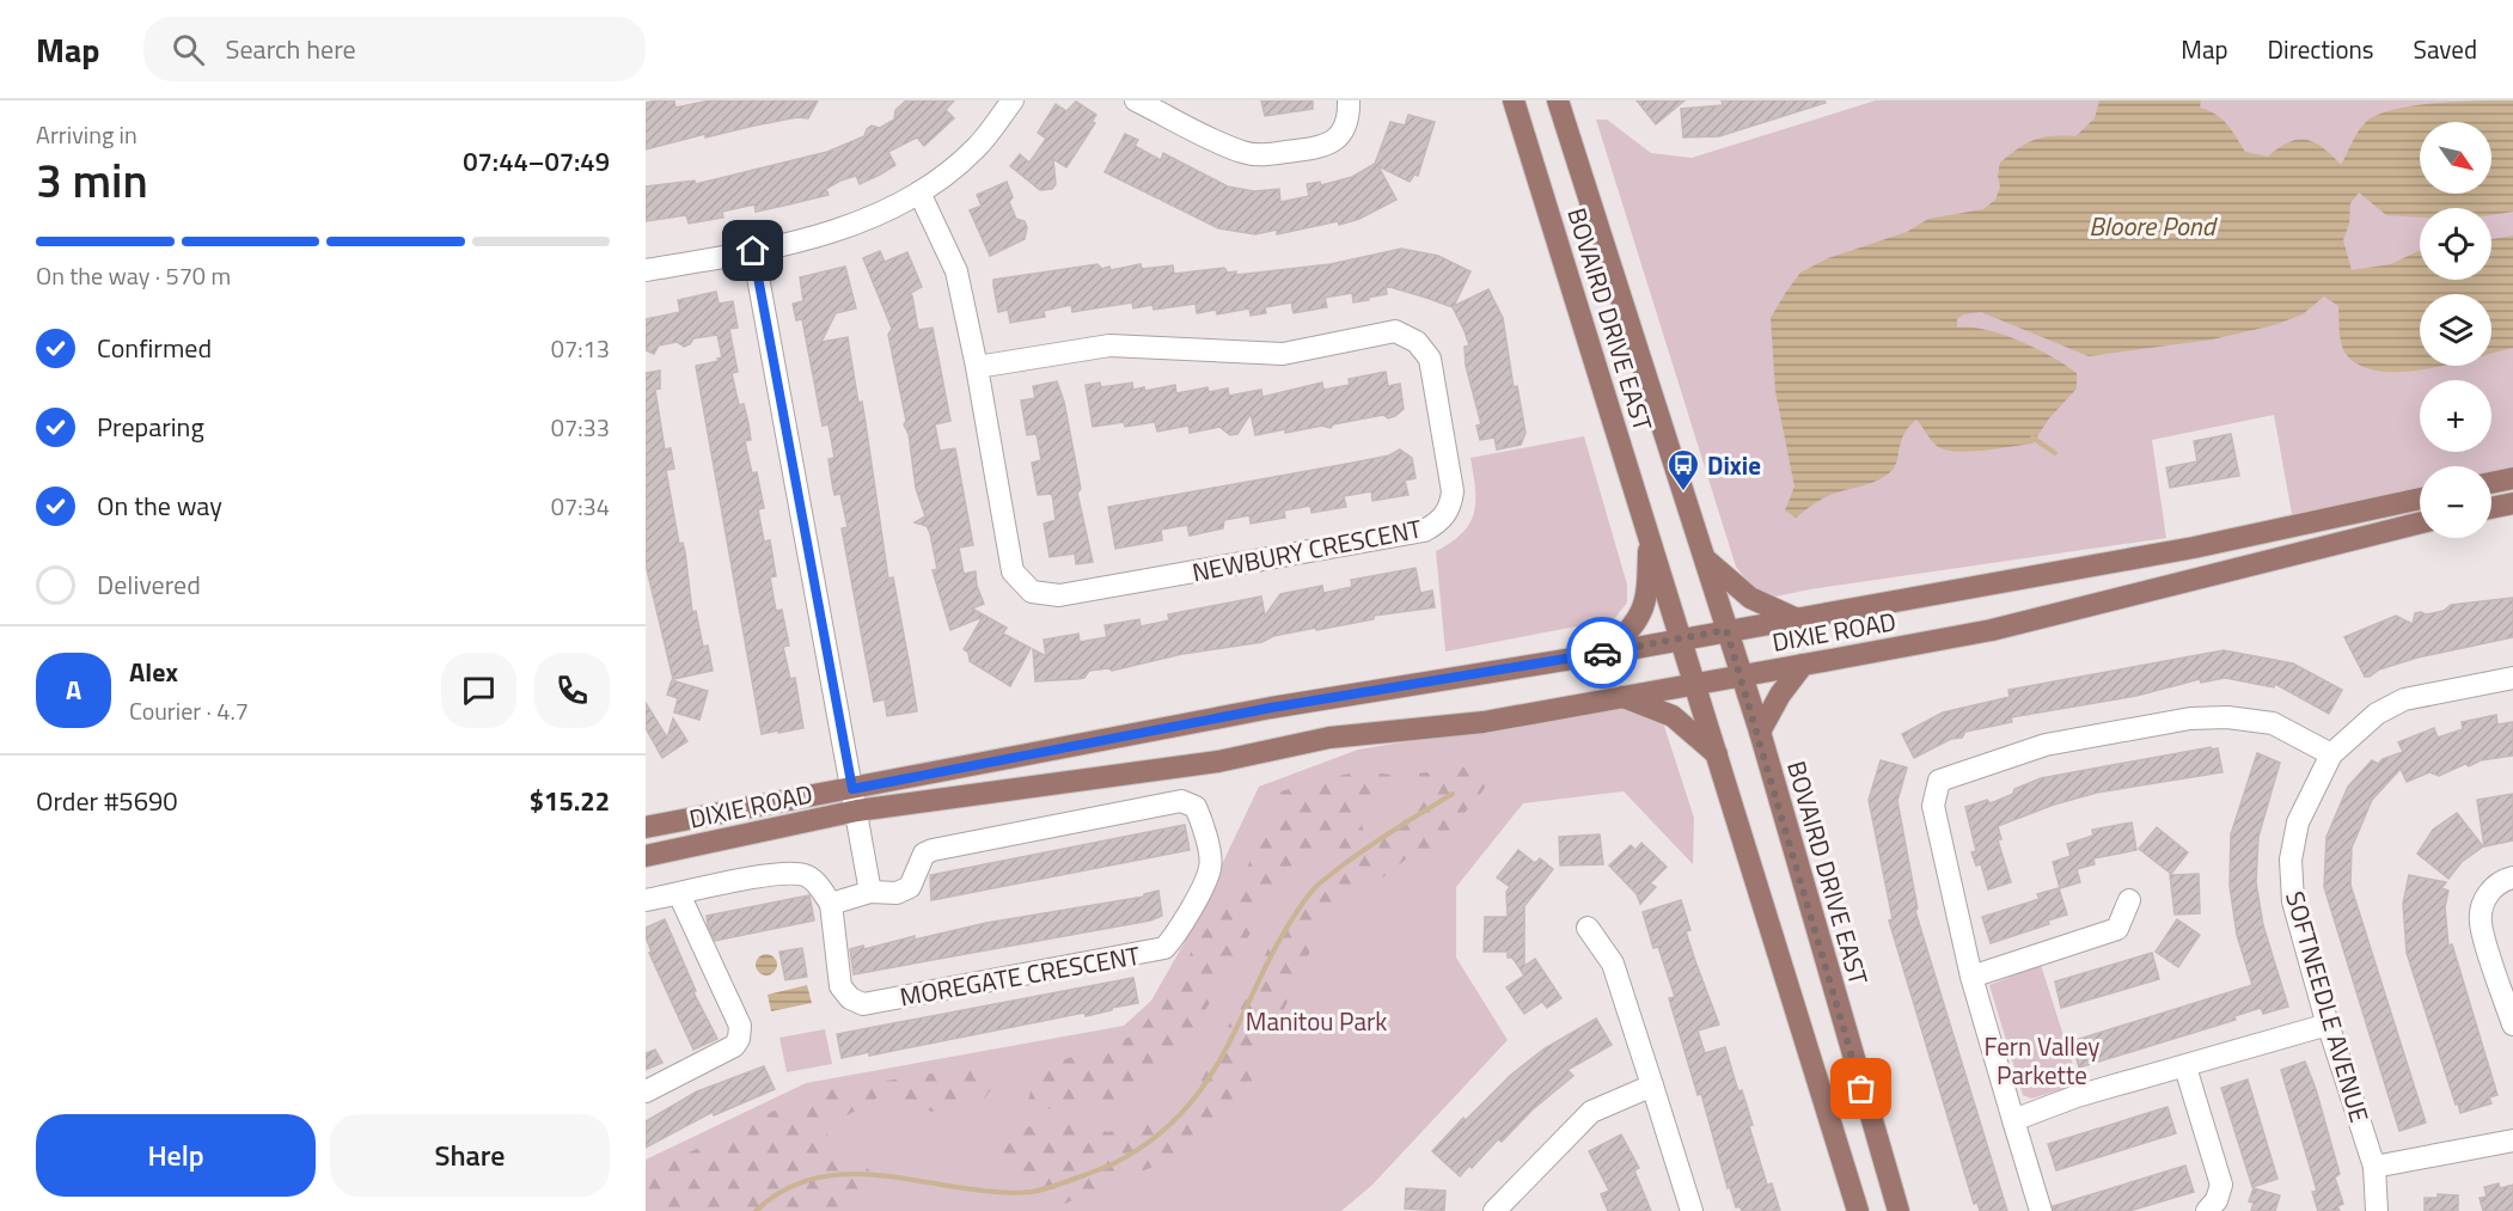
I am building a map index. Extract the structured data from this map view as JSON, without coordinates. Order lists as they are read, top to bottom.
{
  "streets": {
    "main road": ["BOVAIRD DRIVE EAST", "DIXIE ROAD"],
    "street": ["NEWBURY CRESCENT", "MOREGATE CRESCENT", "SOFTNEEDLE AVENUE"]
  },
  "crossings": [
    ["BOVAIRD DRIVE EAST", "DIXIE ROAD"]
  ],
  "water": ["Bloore Pond"],
  "parks": ["Manitou Park", "Fern Valley Parkette"],
  "places": {
    "bus stop": ["Dixie"]
  },
  "north": "bottom right",
  "page": {
    "header": "Map",
    "search": "Search here",
    "nav": ["Map", "Directions", "Saved"],
    "heading": ["3 min", "Arriving in", "07:44–07:49"],
    "panel": [
      "Alex",
      "Courier · 4.7",
      "Order #5690",
      "$15.22"
    ],
    "map_buttons": ["+", "−"],
    "bar": "On the way · 570 m",
    "list": [
      ["Confirmed", "07:13"],
      ["Preparing", "07:33"],
      ["On the way", "07:34"],
      "Delivered"
    ],
    "round": "A",
    "buttons": ["Help", "Share"]
  }
}
